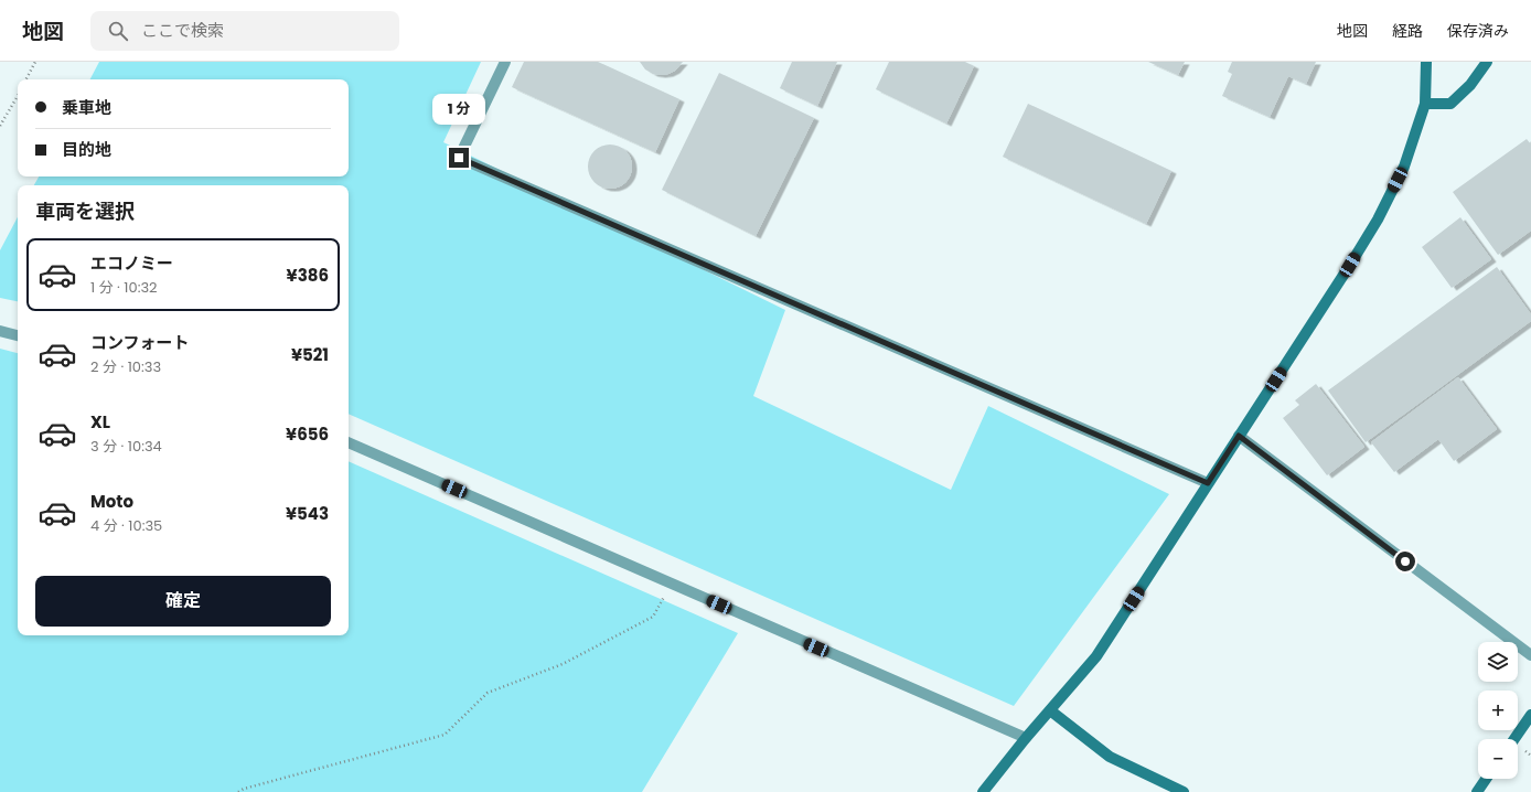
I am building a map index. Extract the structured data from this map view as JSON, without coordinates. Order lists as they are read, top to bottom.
{
  "page": {
    "header": "地図",
    "search": "ここで検索",
    "nav": ["地図", "経路", "保存済み"],
    "banner": ["乗車地", "目的地"],
    "bubble": "1 分",
    "heading": "車両を選択",
    "list": [
      {
        "name": "エコノミー",
        "note": "1 分 · 10:32",
        "value": "¥386"
      },
      {
        "name": "コンフォート",
        "note": "2 分 · 10:33",
        "value": "¥521"
      },
      {
        "name": "XL",
        "note": "3 分 · 10:34",
        "value": "¥656"
      },
      {
        "name": "Moto",
        "note": "4 分 · 10:35",
        "value": "¥543"
      }
    ],
    "buttons": "確定",
    "map_buttons": ["+", "−"]
  }
}
